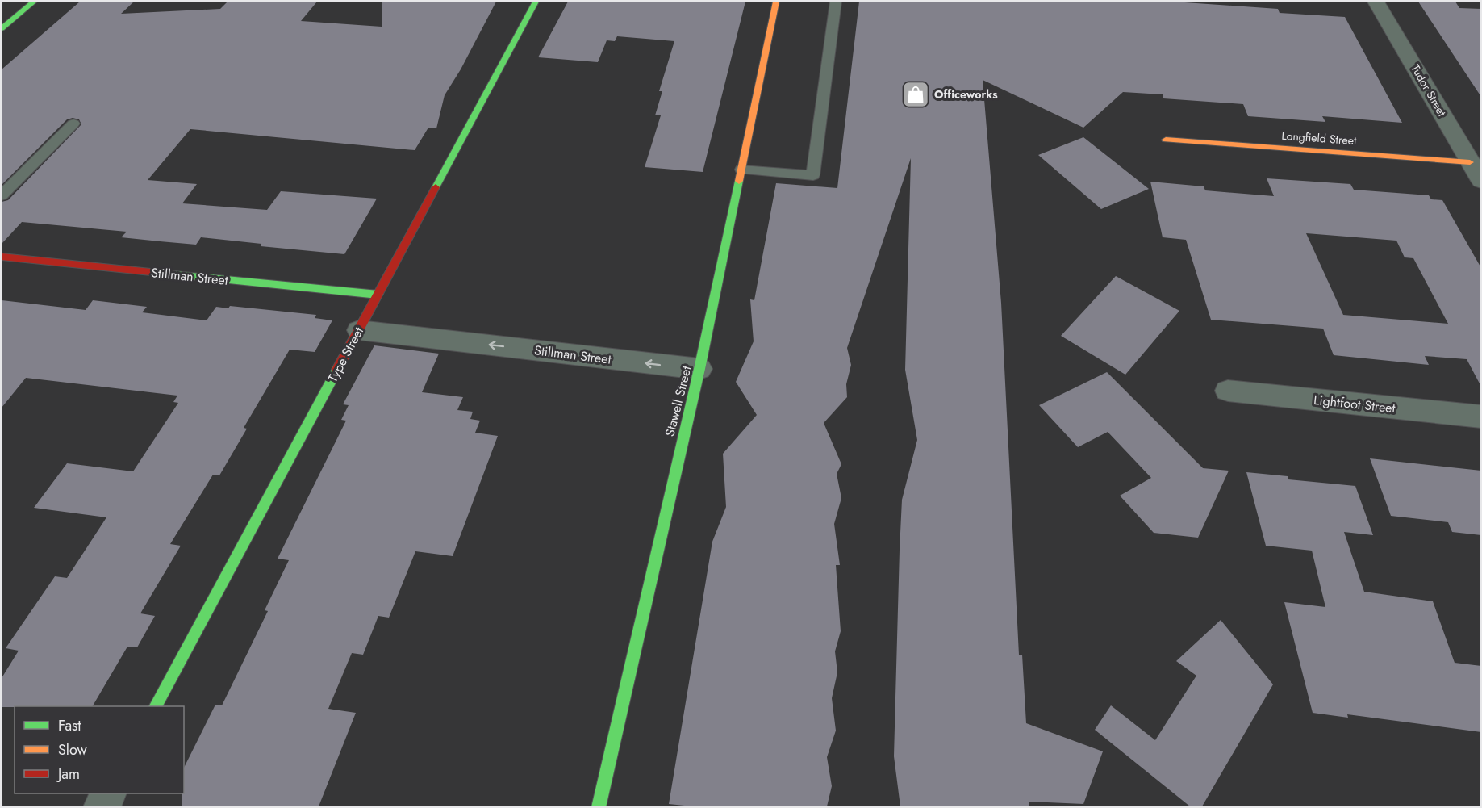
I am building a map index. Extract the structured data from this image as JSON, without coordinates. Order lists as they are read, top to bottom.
{
  "streets": {
    "street": [
      "Tudor Street",
      "Longfield Street",
      "Stillman Street",
      "Type Street",
      "Stawell Street",
      "Lightfoot Street"
    ]
  },
  "crossings": [
    ["Tudor Street", "Longfield Street"],
    ["Stillman Street", "Type Street"],
    ["Stillman Street", "Stawell Street"]
  ],
  "one_way": ["Stillman Street"],
  "places": {
    "shop": ["Officeworks"]
  },
  "legend": ["Fast", "Slow", "Jam"]
}
